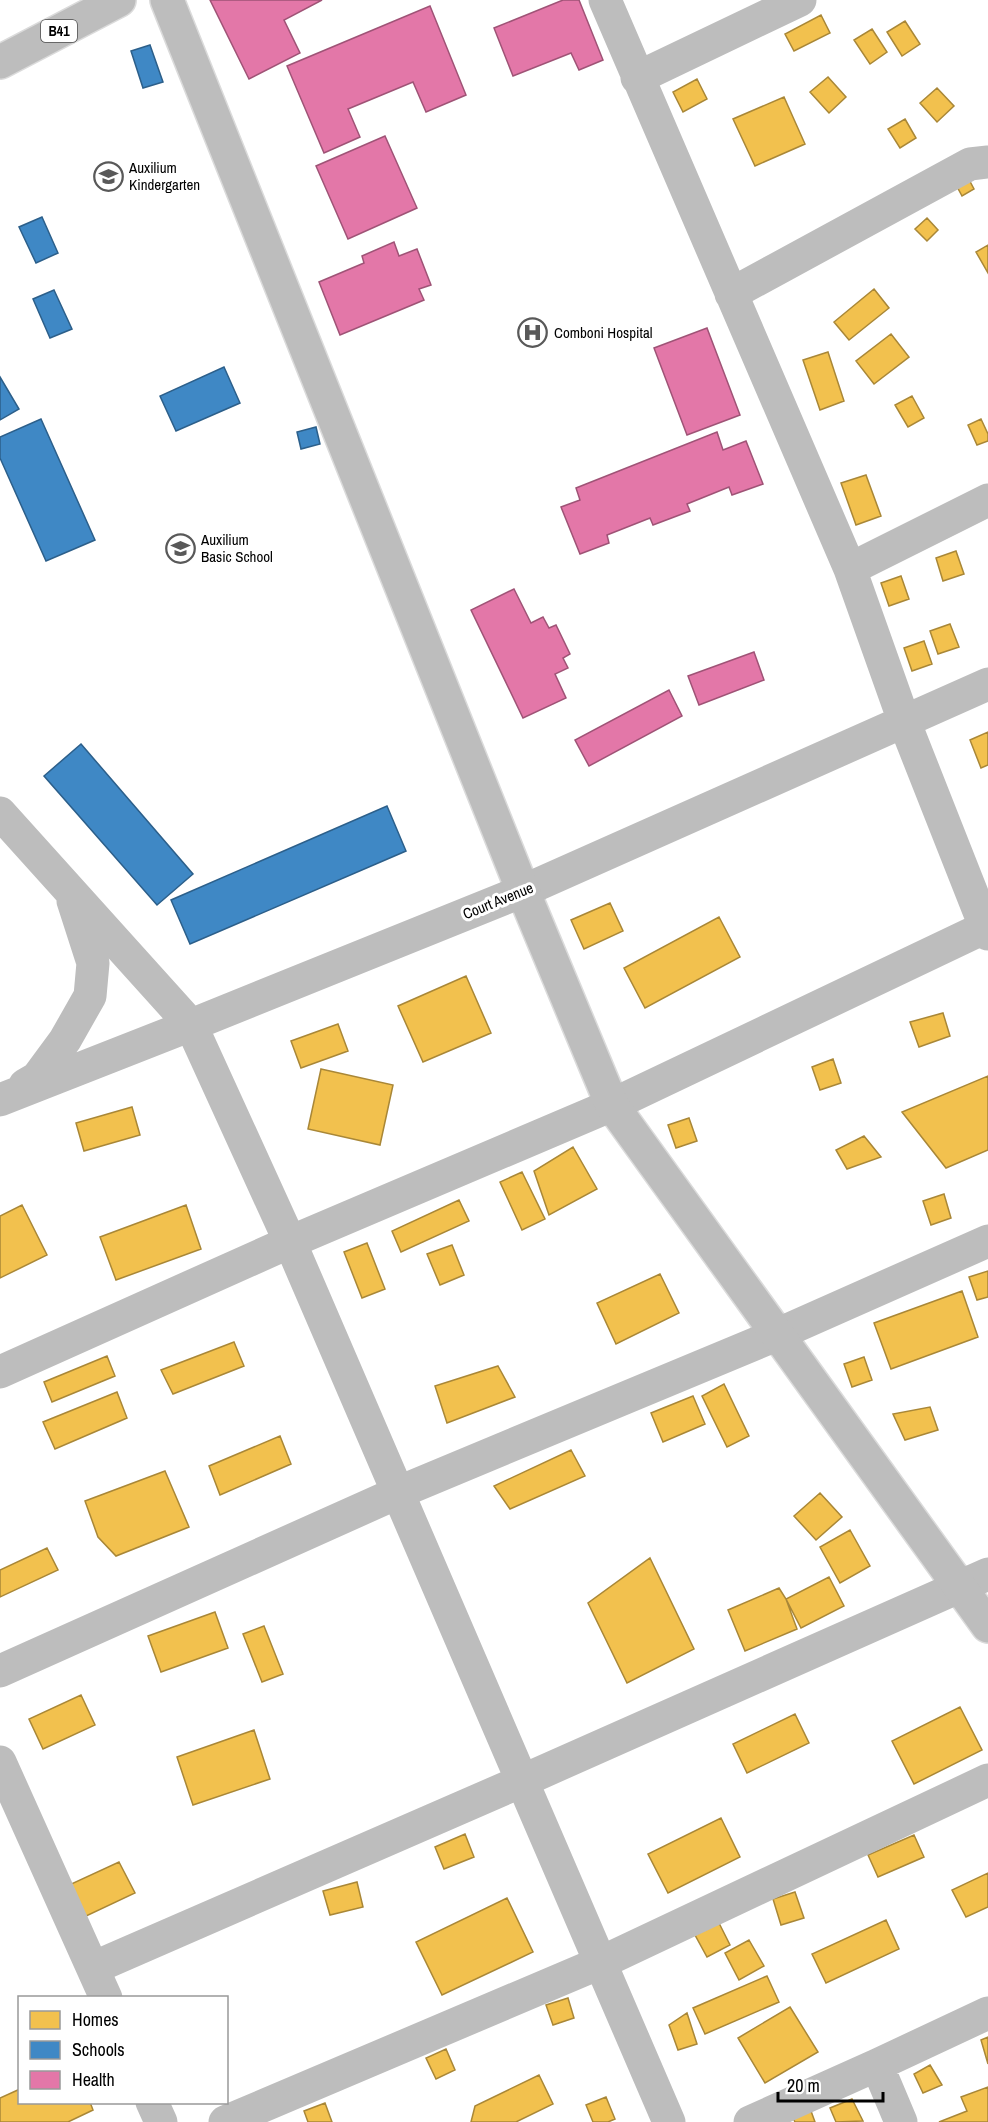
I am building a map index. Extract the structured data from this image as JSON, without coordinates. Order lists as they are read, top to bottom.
{
  "streets": {
    "street": ["B41", "Court Avenue"]
  },
  "places": {
    "school or university": ["Auxilium Kindergarten", "Auxilium Basic School"],
    "hospital": ["Comboni Hospital"]
  },
  "legend": ["Homes", "Schools", "Health"],
  "scale_bar": "20 m"
}
